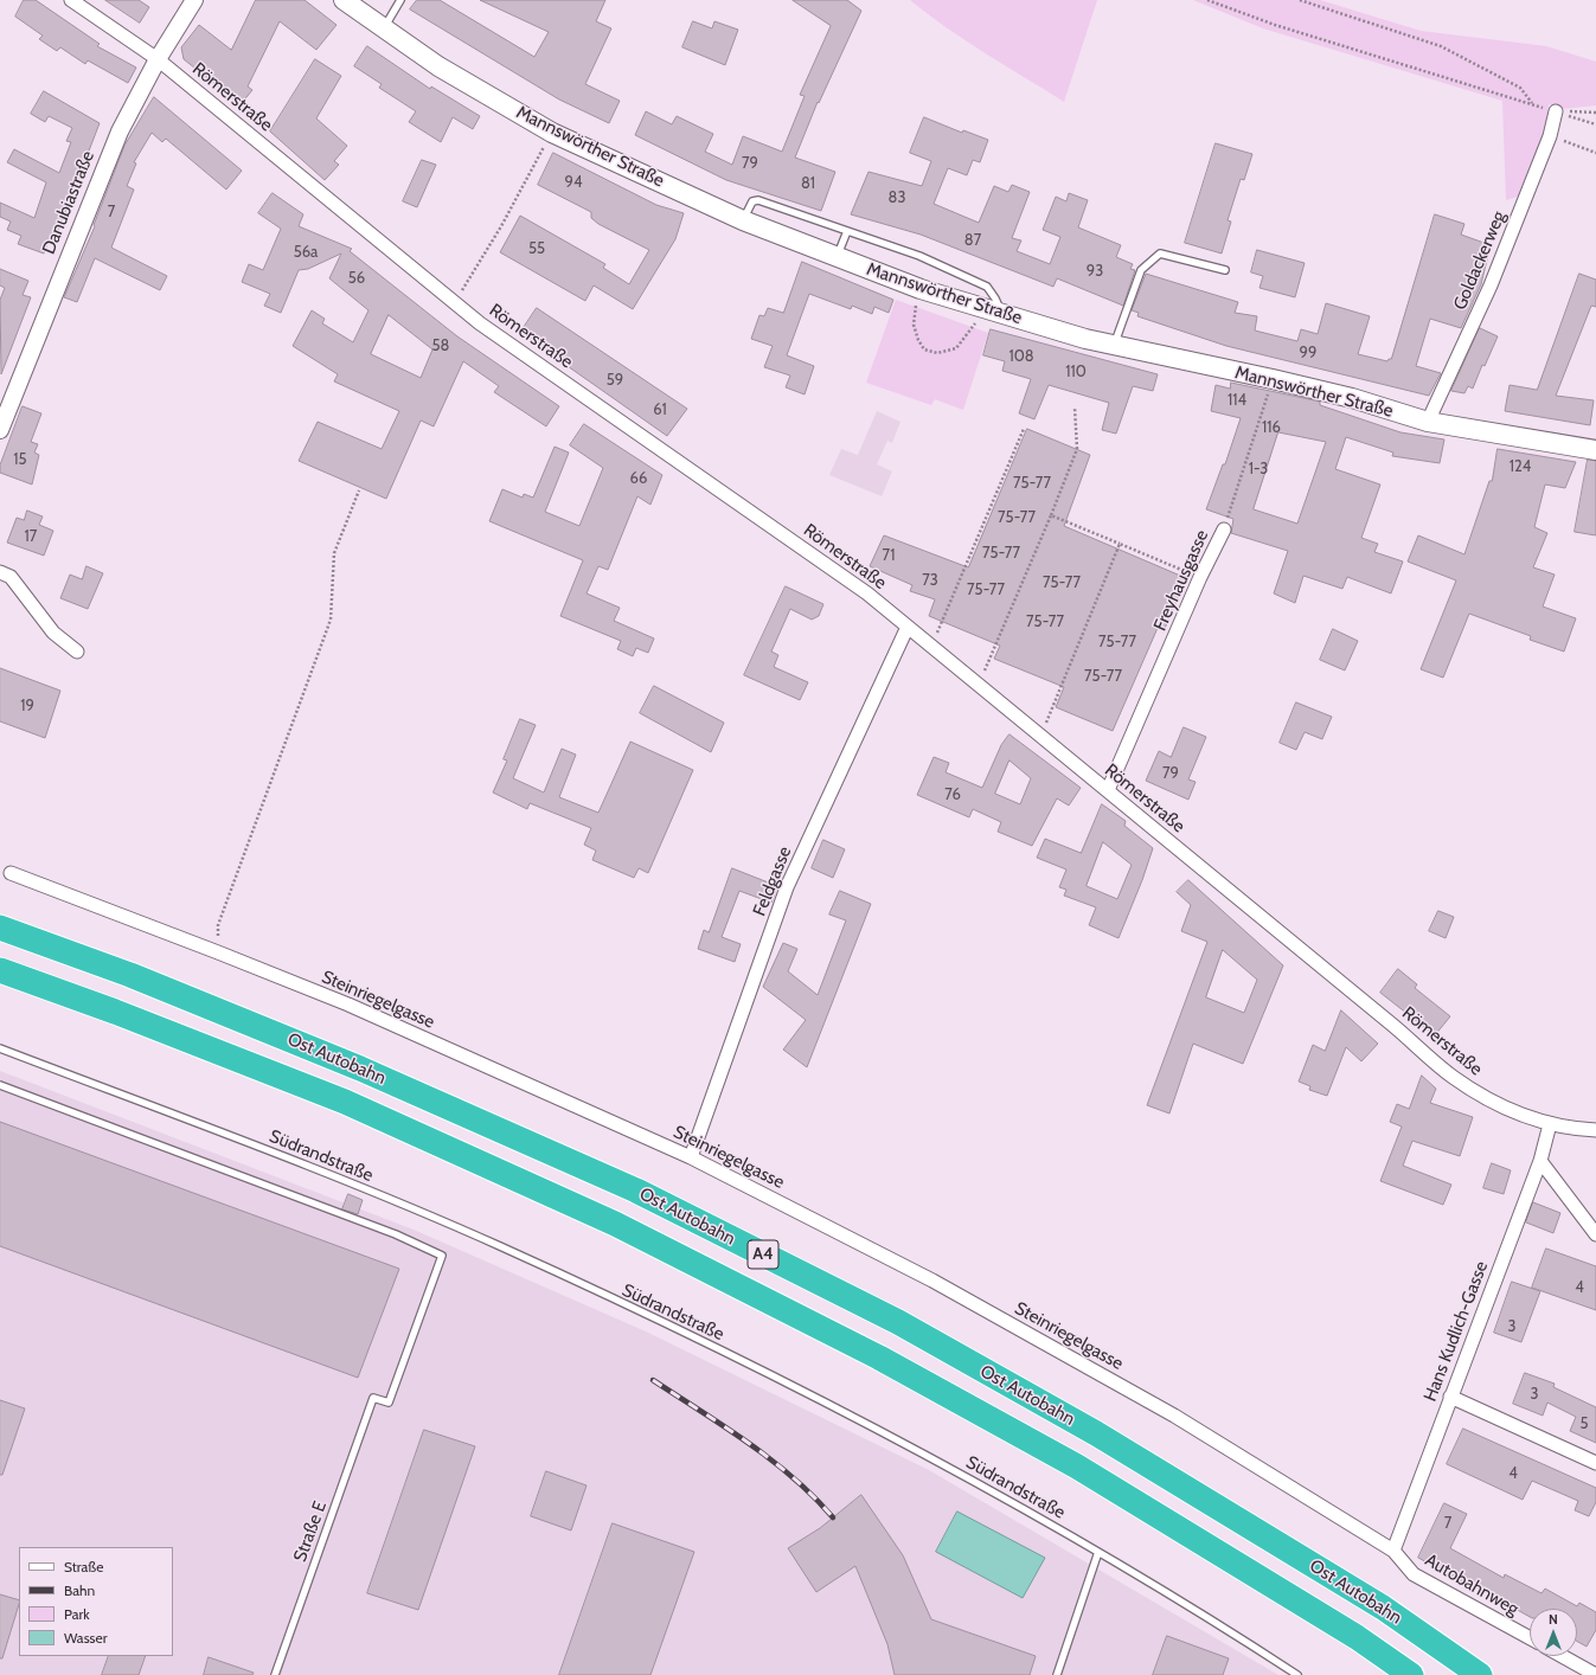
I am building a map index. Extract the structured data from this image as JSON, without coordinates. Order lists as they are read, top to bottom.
{
  "streets": {
    "highway": ["Ost Autobahn", "A4"],
    "main road": ["Mannswörther Straße"],
    "street": [
      "Römerstraße",
      "Danubiastraße",
      "Goldackerweg",
      "Freyhausgasse",
      "Feldgasse",
      "Steinriegelgasse",
      "Hans Kudlich-Gasse",
      "Autobahnweg"
    ],
    "lane": ["Südrandstraße", "Straße E"]
  },
  "crossings": [
    ["Römerstraße", "Danubiastraße"],
    ["Römerstraße", "Freyhausgasse"],
    ["Römerstraße", "Feldgasse"],
    ["Römerstraße", "Hans Kudlich-Gasse"],
    ["Mannswörther Straße", "Goldackerweg"],
    ["Mannswörther Straße", "Freyhausgasse"],
    ["Feldgasse", "Steinriegelgasse"],
    ["Steinriegelgasse", "Hans Kudlich-Gasse"],
    ["Steinriegelgasse", "Autobahnweg"],
    ["Hans Kudlich-Gasse", "Autobahnweg"]
  ],
  "house_numbers": [
    "79",
    "94",
    "81",
    "83",
    "7",
    "87",
    "55",
    "56a",
    "93",
    "56",
    "58",
    "99",
    "108",
    "110",
    "59",
    "114",
    "61",
    "116",
    "15",
    "124",
    "1-3",
    "66",
    "75-77",
    "75-77",
    "17",
    "75-77",
    "71",
    "73",
    "75-77",
    "75-77",
    "75-77",
    "75-77",
    "75-77",
    "19",
    "79",
    "76",
    "4",
    "3",
    "3",
    "5",
    "4",
    "7"
  ],
  "legend": [
    "Straße",
    "Bahn",
    "Park",
    "Wasser"
  ],
  "north": "top"
}
